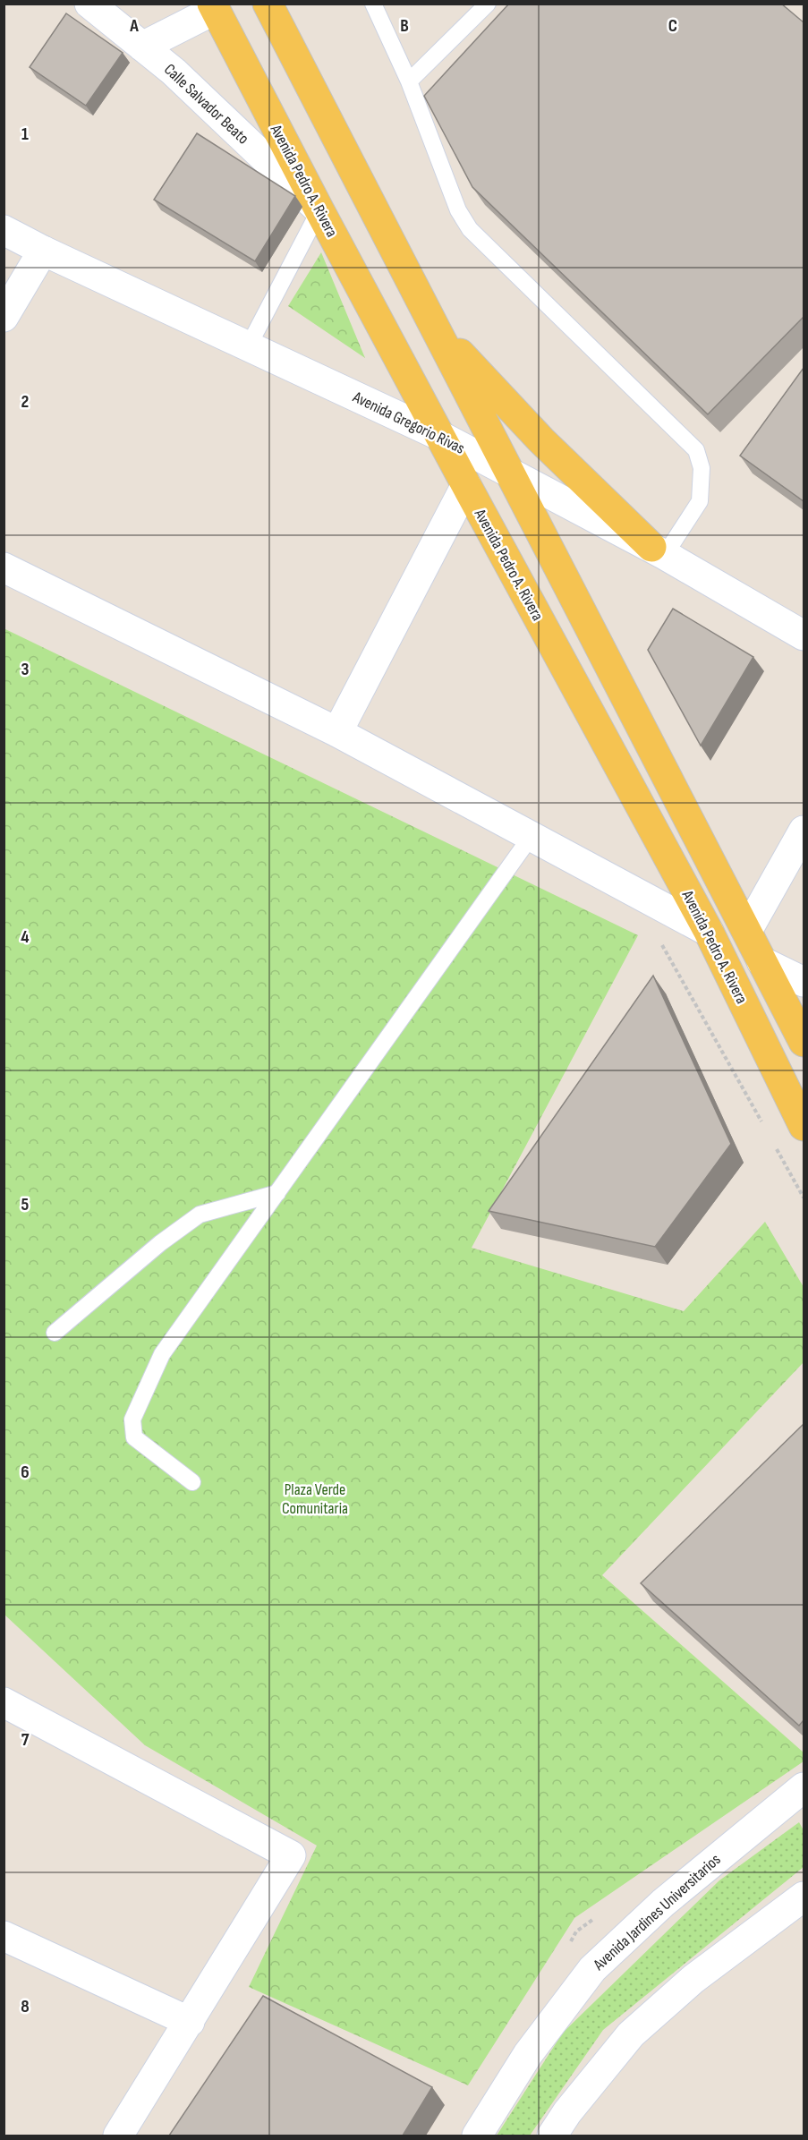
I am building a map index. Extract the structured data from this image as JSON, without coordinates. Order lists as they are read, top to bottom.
{
  "streets": {
    "main road": ["Avenida Pedro A. Rivera"],
    "street": ["Calle Salvador Beato", "Avenida Gregorio Rivas", "Avenida Jardines Universitarios"]
  },
  "crossings": [
    ["Calle Salvador Beato", "Avenida Pedro A. Rivera"],
    ["Avenida Pedro A. Rivera", "Avenida Gregorio Rivas"]
  ],
  "parks": ["Plaza Verde Comunitaria"],
  "grid": {
    "columns": ["A", "B", "C"],
    "rows": [
      "1",
      "2",
      "3",
      "4",
      "5",
      "6",
      "7",
      "8"
    ]
  }
}
